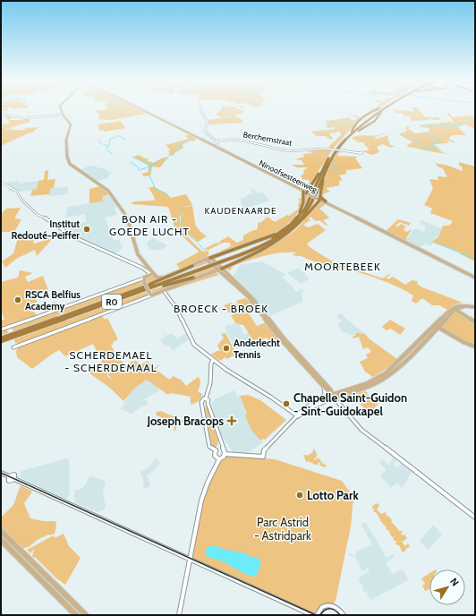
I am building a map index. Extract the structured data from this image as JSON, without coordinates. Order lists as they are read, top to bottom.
{
  "streets": {
    "highway": ["R0"],
    "main road": ["Ninoofsesteenweg"],
    "street": ["Berchemstraat"]
  },
  "districts": [
    "KAUDENAARDE",
    "BON AIR - GOEDE LUCHT",
    "MOORTEBEEK",
    "BROECK - BROEK",
    "SCHERDEMAEL - SCHERDEMAAL"
  ],
  "parks": ["Parc Astrid - Astridpark"],
  "places": {
    "other": [
      "Institut Redouté-Peiffer",
      "RSCA Belfius Academy",
      "Anderlecht Tennis",
      "Chapelle Saint-Guidon - Sint-Guidokapel",
      "Lotto Park"
    ],
    "health": ["Joseph Bracops"]
  },
  "north": "top right"
}
